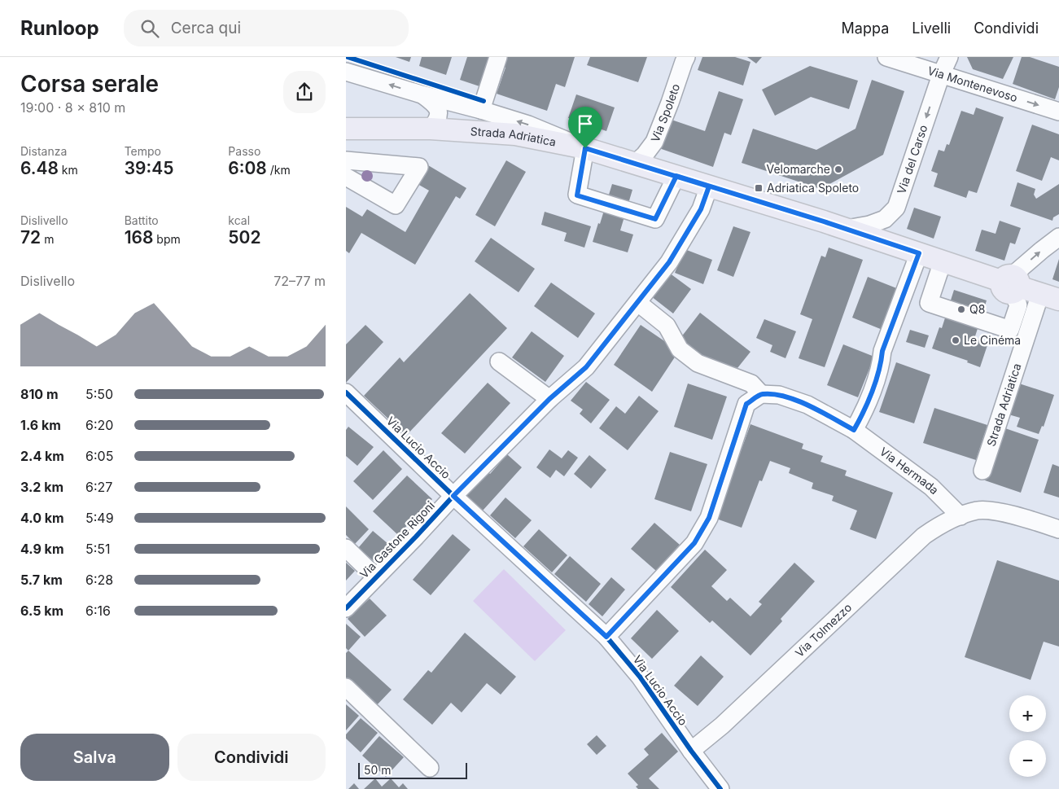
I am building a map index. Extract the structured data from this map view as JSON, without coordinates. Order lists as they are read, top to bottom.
{
  "streets": {
    "main road": ["Strada Adriatica"],
    "street": [
      "Via Montenevoso",
      "Via Spoleto",
      "Via del Carso",
      "Via Lucio Accio",
      "Via Hermada",
      "Via Gastone Rigoni",
      "Via Tolmezzo"
    ]
  },
  "crossings": [
    ["Via Montenevoso", "Via del Carso"],
    ["Via Spoleto", "Strada Adriatica"],
    ["Strada Adriatica", "Via del Carso"],
    ["Strada Adriatica", "Via Gastone Rigoni"],
    ["Via Lucio Accio", "Via Gastone Rigoni"],
    ["Via Lucio Accio", "Via Tolmezzo"],
    ["Via Hermada", "Via Tolmezzo"]
  ],
  "one_way": ["Via Montenevoso"],
  "places": {
    "other": ["Velomarche", "Q8", "Le Cinéma"],
    "transit": ["Adriatica Spoleto"]
  },
  "scale_bar": "50 m",
  "page": {
    "header": "Runloop",
    "search": "Cerca qui",
    "nav": ["Mappa", "Livelli", "Condividi"],
    "heading": ["Corsa serale", "19:00 · 8 × 810 m"],
    "stats": [
      ["Distanza", "6.48 km"],
      ["Tempo", "39:45"],
      ["Passo", "6:08 /km"],
      ["Dislivello", "72 m"],
      ["Battito", "168 bpm"],
      ["kcal", "502"]
    ],
    "chart": ["Dislivello", "72–77 m"],
    "list": [
      {
        "name": "810 m",
        "note": "5:50"
      },
      {
        "name": "1.6 km",
        "note": "6:20"
      },
      {
        "name": "2.4 km",
        "note": "6:05"
      },
      {
        "name": "3.2 km",
        "note": "6:27"
      },
      {
        "name": "4.0 km",
        "note": "5:49"
      },
      {
        "name": "4.9 km",
        "note": "5:51"
      },
      {
        "name": "5.7 km",
        "note": "6:28"
      },
      {
        "name": "6.5 km",
        "note": "6:16"
      }
    ],
    "map_buttons": ["+", "−"],
    "buttons": ["Salva", "Condividi"],
    "scale": "50 m"
  }
}
